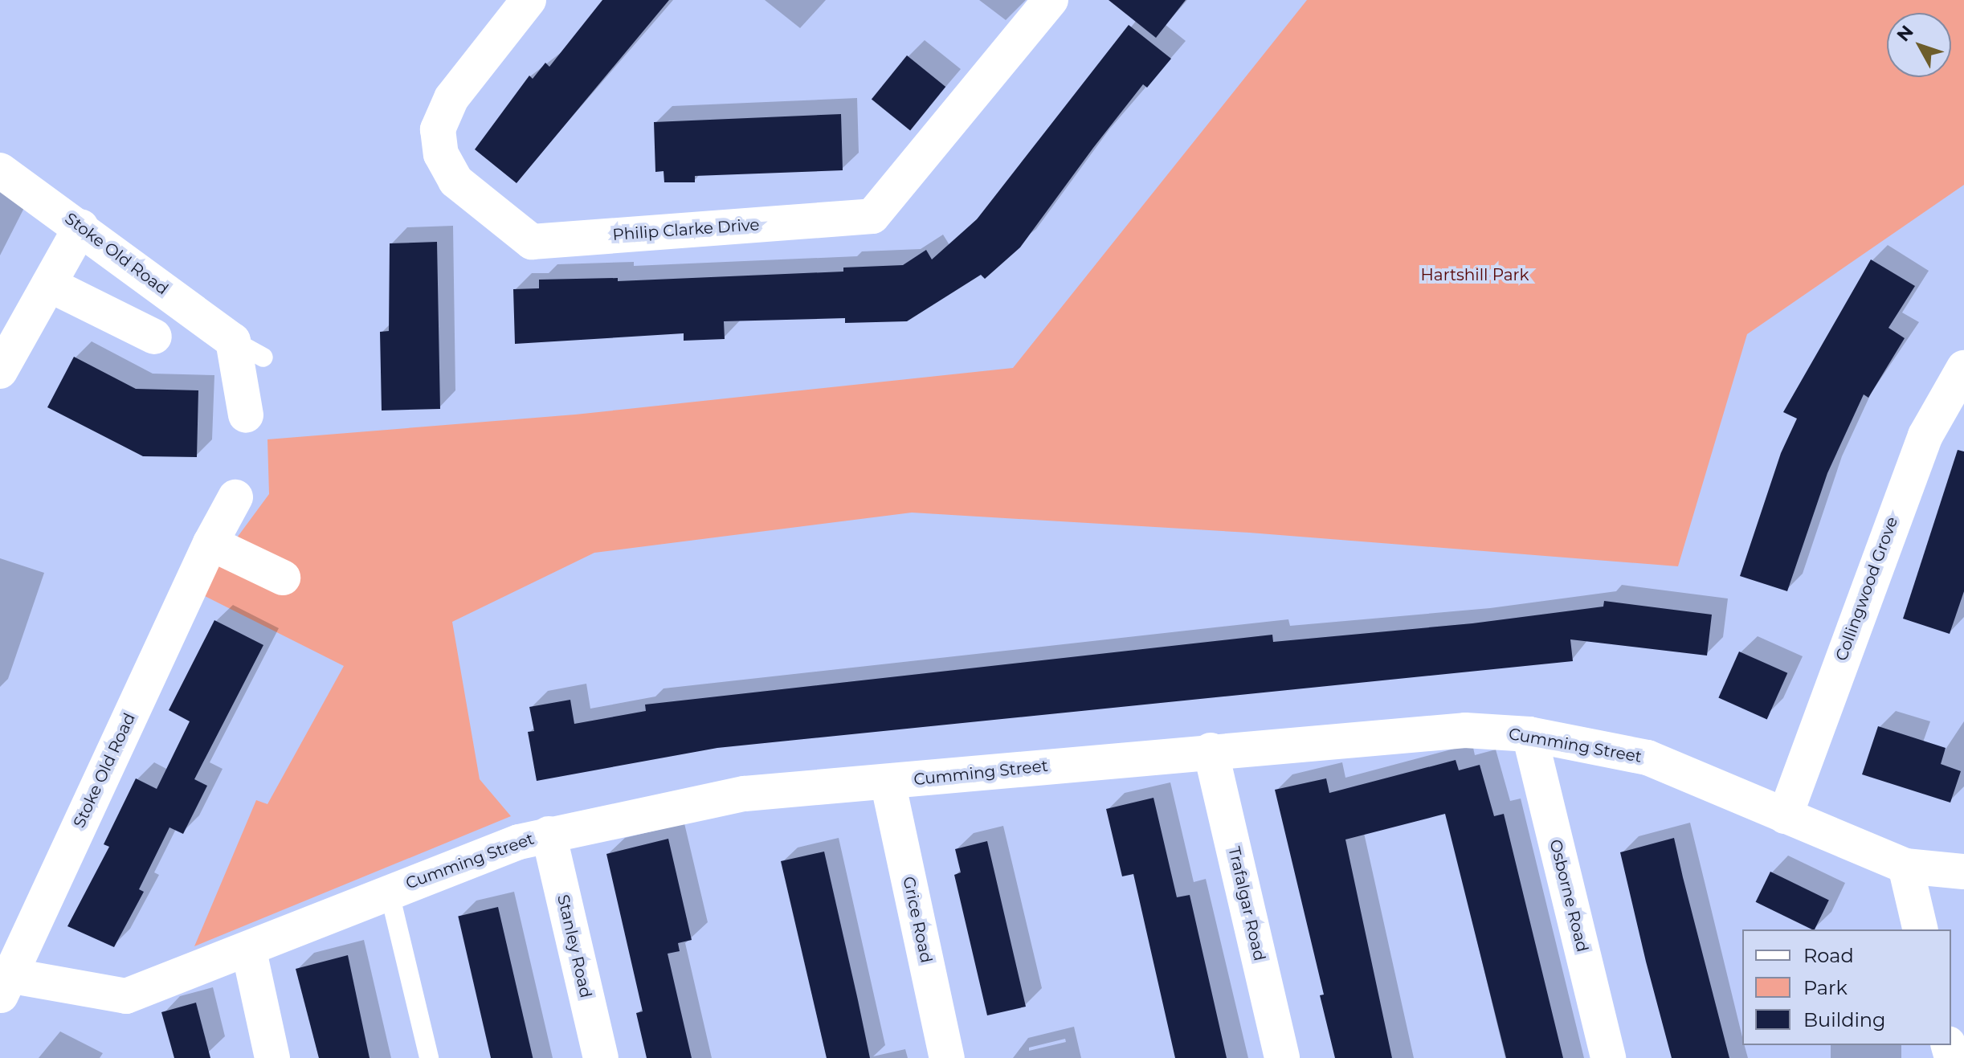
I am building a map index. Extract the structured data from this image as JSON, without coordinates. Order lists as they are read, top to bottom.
{
  "streets": {
    "street": [
      "Philip Clarke Drive",
      "Stoke Old Road",
      "Collingwood Grove",
      "Cumming Street",
      "Osborne Road",
      "Trafalgar Road",
      "Grice Road",
      "Stanley Road"
    ]
  },
  "crossings": [
    ["Stoke Old Road", "Cumming Street"],
    ["Collingwood Grove", "Cumming Street"],
    ["Cumming Street", "Osborne Road"],
    ["Cumming Street", "Trafalgar Road"],
    ["Cumming Street", "Grice Road"],
    ["Cumming Street", "Stanley Road"]
  ],
  "parks": ["Hartshill Park"],
  "legend": ["Road", "Park", "Building"],
  "north": "top left"
}
